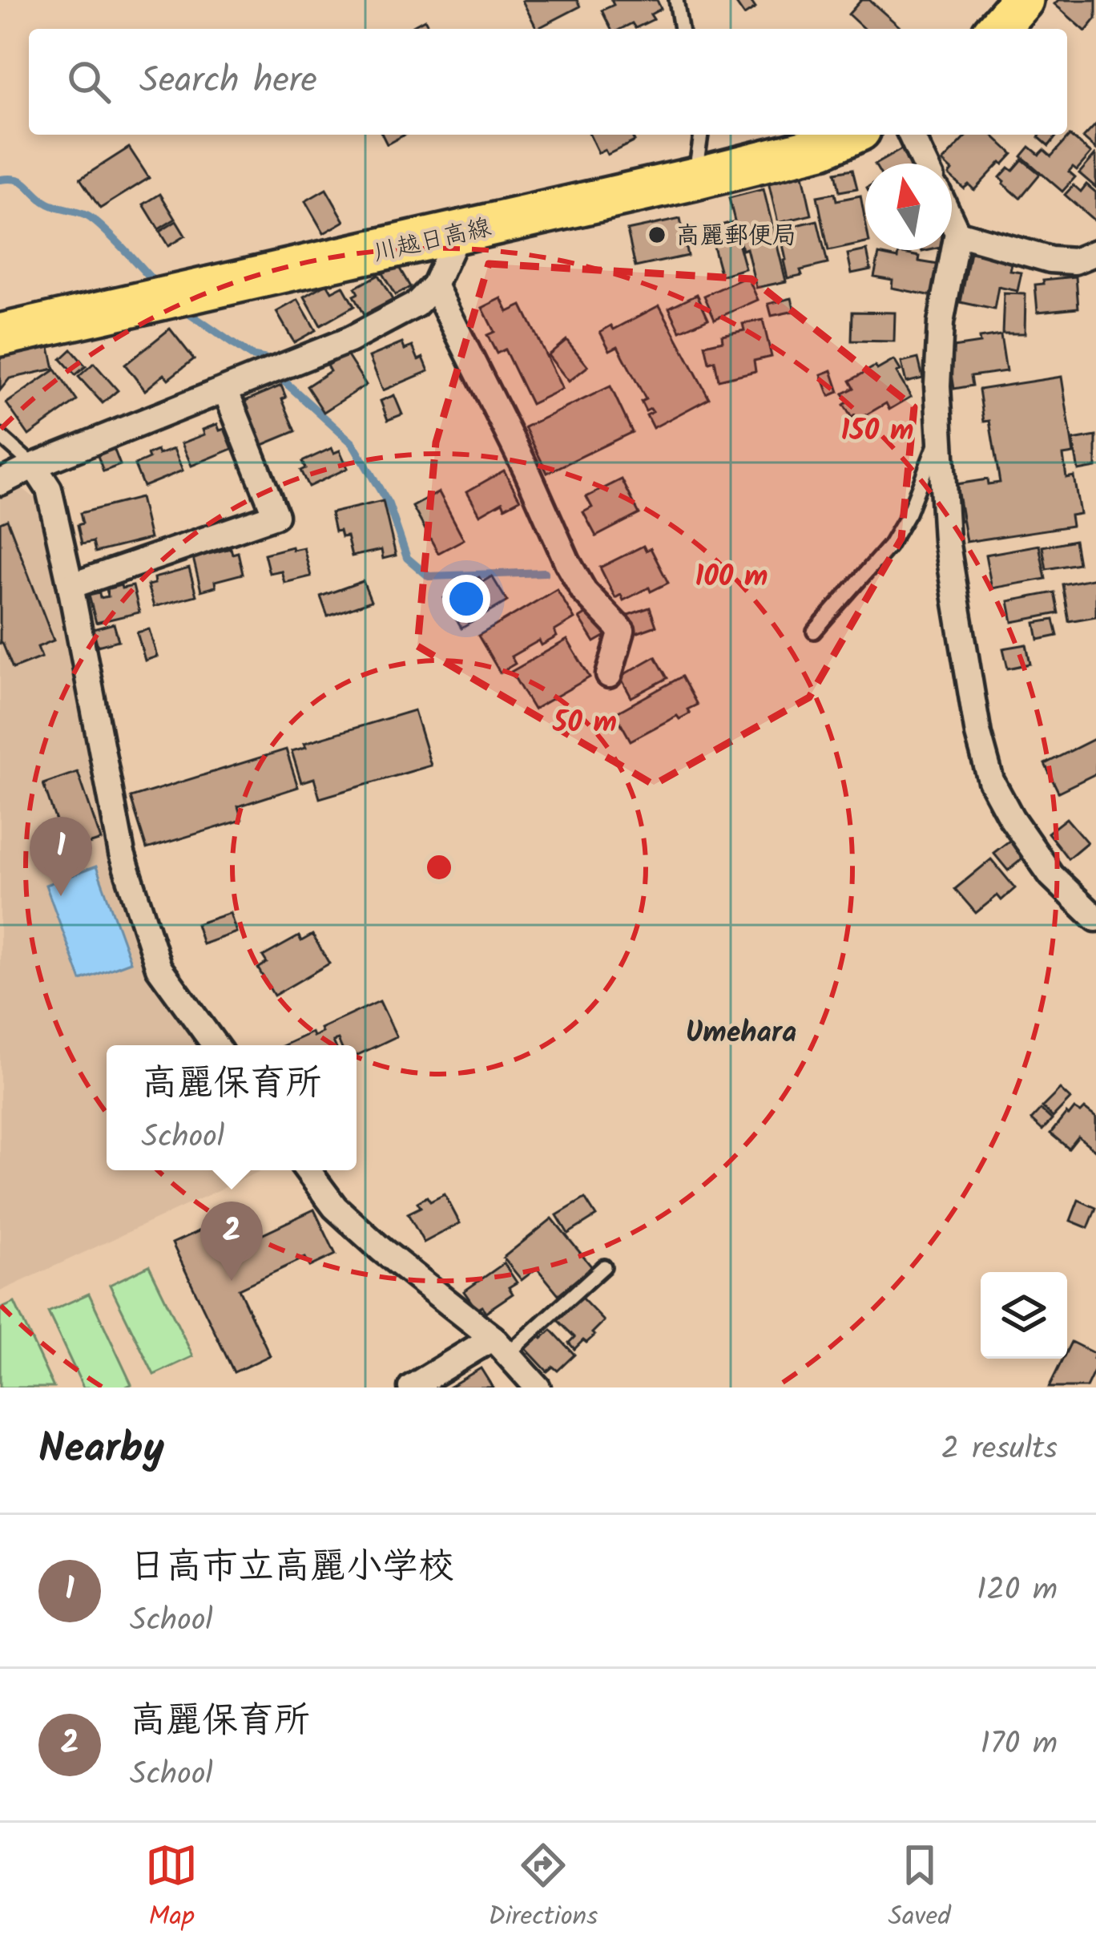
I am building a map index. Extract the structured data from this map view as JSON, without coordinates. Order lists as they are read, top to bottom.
{
  "streets": {
    "main road": ["川越日高線"]
  },
  "districts": ["Umehara"],
  "places": ["高麗郵便局"],
  "north": "top",
  "page": {
    "search": "Search here",
    "pins": ["1", "2"],
    "popup": ["高麗保育所", "School"],
    "heading": ["Nearby", "2 results"],
    "list": [
      {
        "mark": "1",
        "name": "日高市立高麗小学校",
        "note": "School",
        "value": "120 m"
      },
      {
        "mark": "2",
        "name": "高麗保育所",
        "note": "School",
        "value": "170 m"
      }
    ],
    "nav": ["Map", "Directions", "Saved"]
  },
  "rings": ["150 m", "100 m", "50 m"]
}
